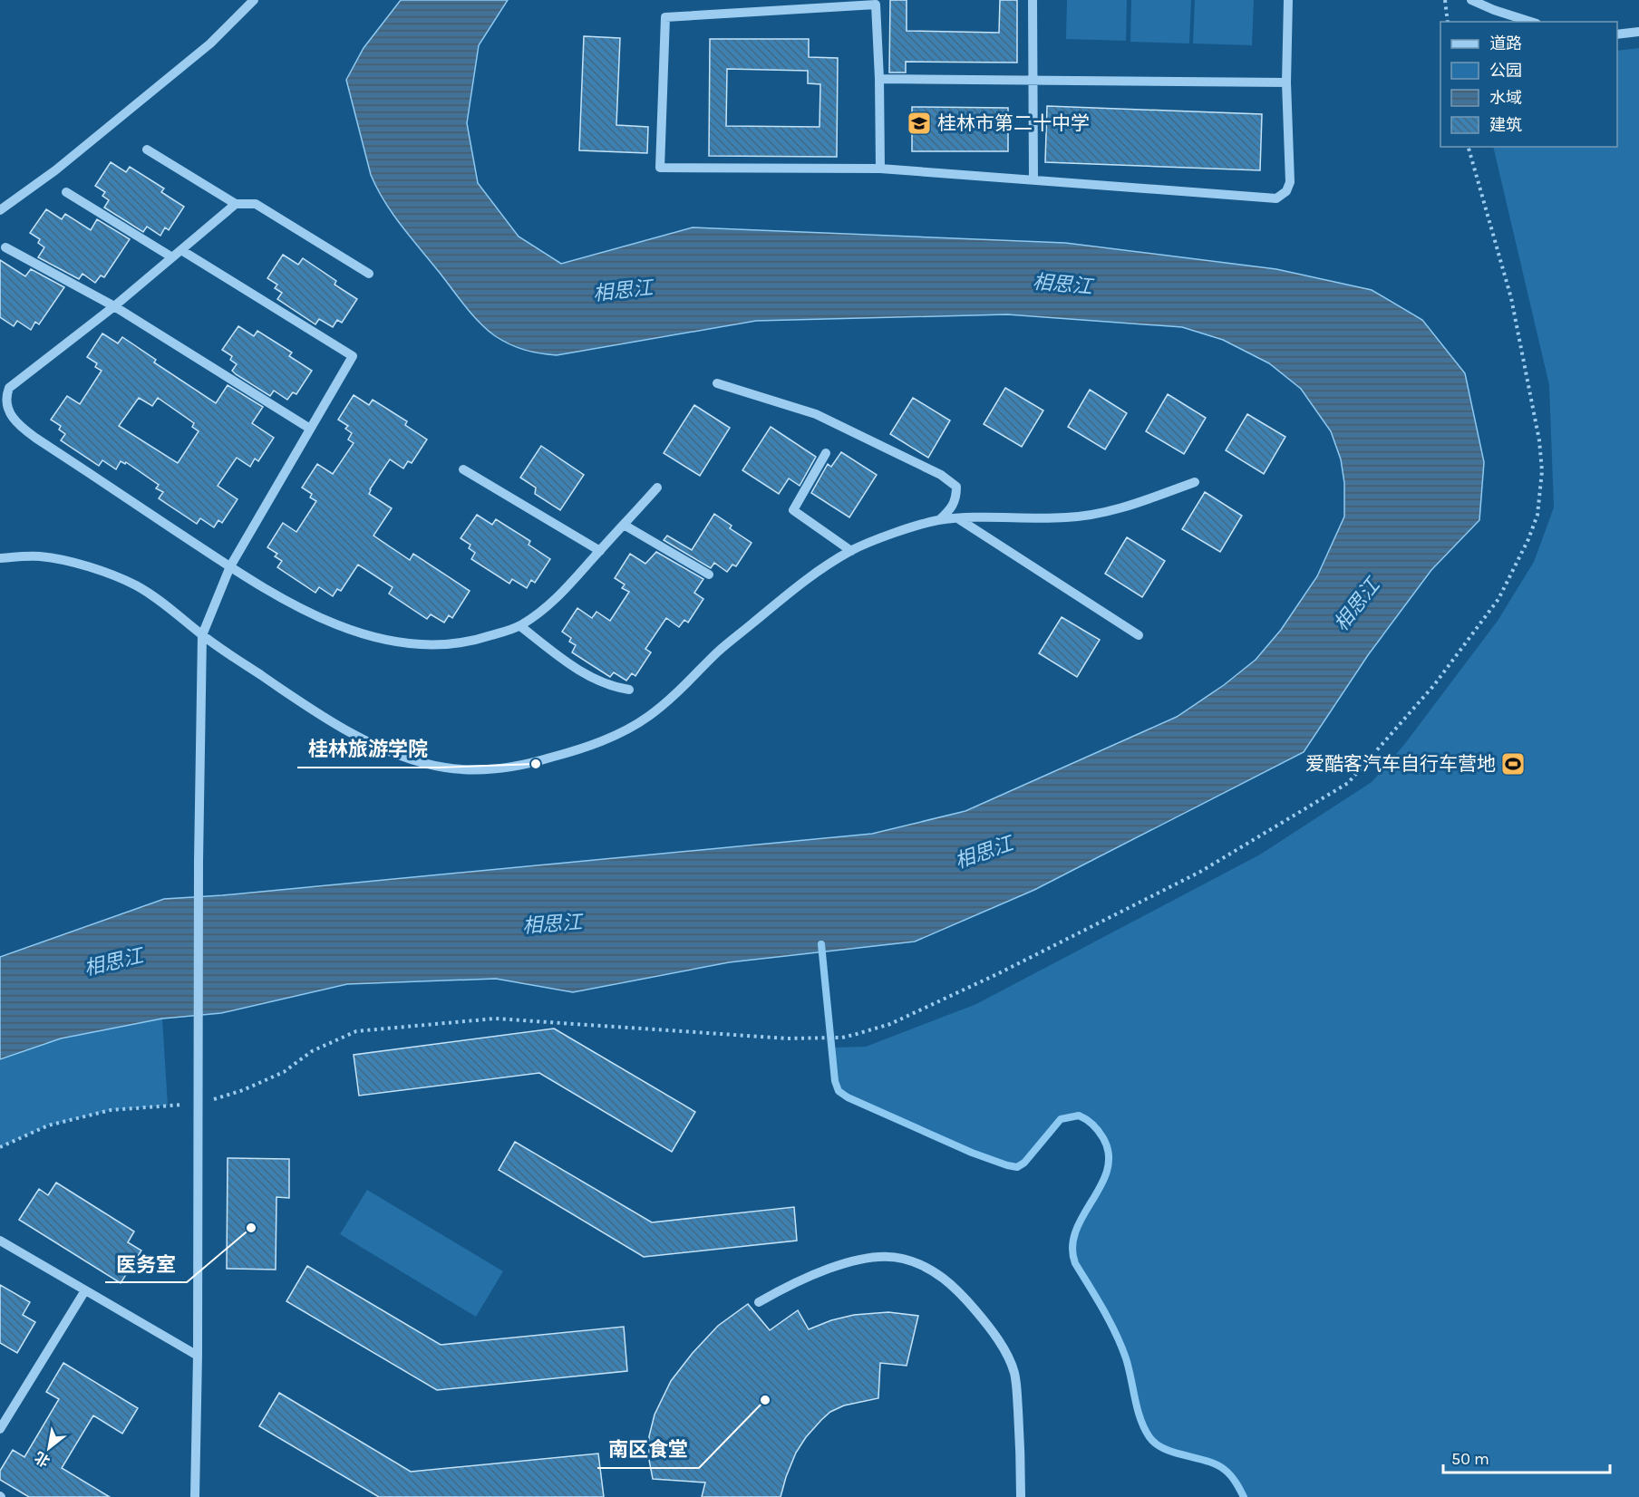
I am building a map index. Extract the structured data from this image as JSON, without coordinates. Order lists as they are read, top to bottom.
{
  "water": ["相思江"],
  "places": {
    "school or university": ["桂林市第二十中学"],
    "other": ["桂林旅游学院", "医务室", "南区食堂"],
    "sports": ["爱酷客汽车自行车营地"]
  },
  "legend": [
    "道路",
    "公园",
    "水域",
    "建筑"
  ],
  "scale_bar": "50 m",
  "north": "bottom left"
}
